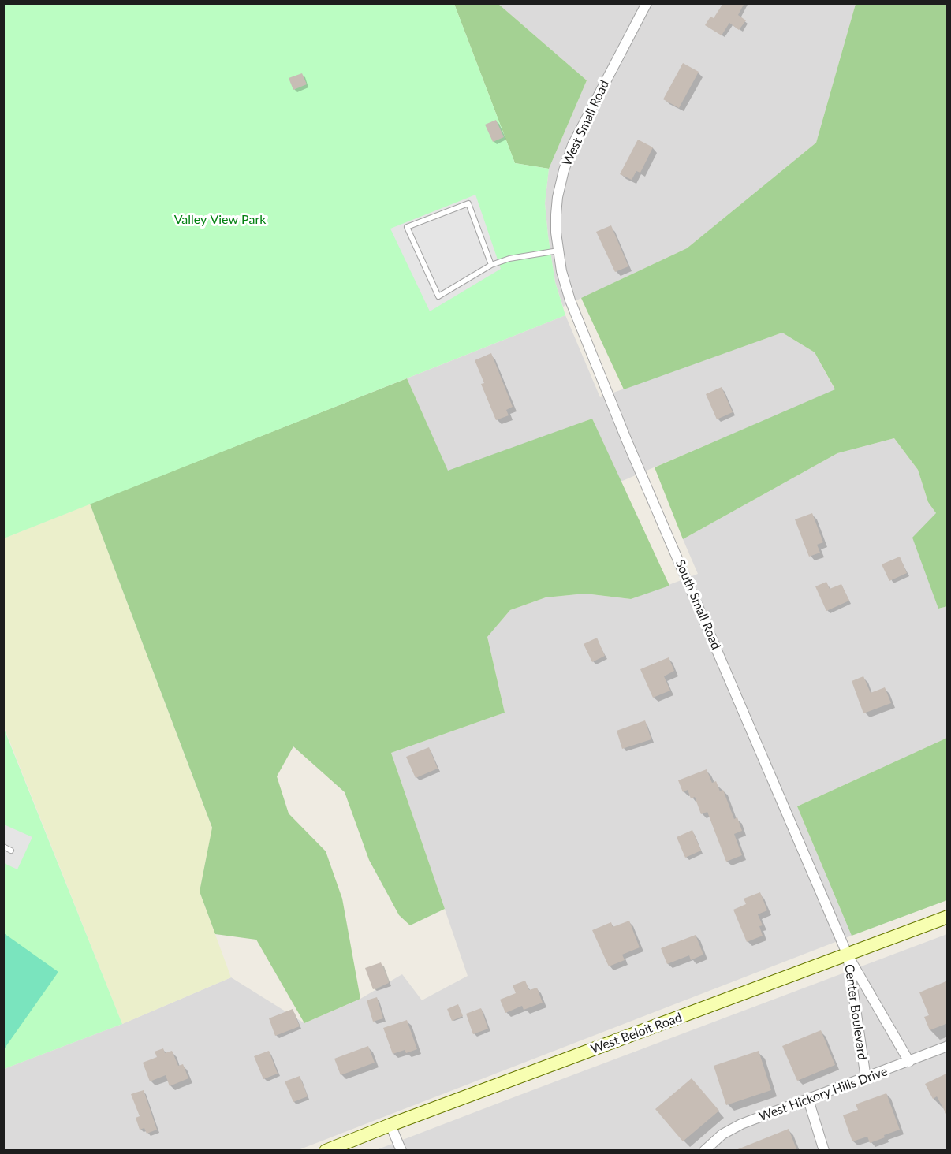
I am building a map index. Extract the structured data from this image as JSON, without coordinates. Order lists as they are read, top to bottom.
{
  "streets": {
    "main road": ["West Beloit Road"],
    "street": [
      "West Small Road",
      "South Small Road",
      "Center Boulevard",
      "West Hickory Hills Drive"
    ]
  },
  "crossings": [
    ["West Small Road", "South Small Road"],
    ["South Small Road", "Center Boulevard"],
    ["South Small Road", "West Beloit Road"],
    ["Center Boulevard", "West Beloit Road"],
    ["Center Boulevard", "West Hickory Hills Drive"]
  ],
  "parks": ["Valley View Park"]
}
